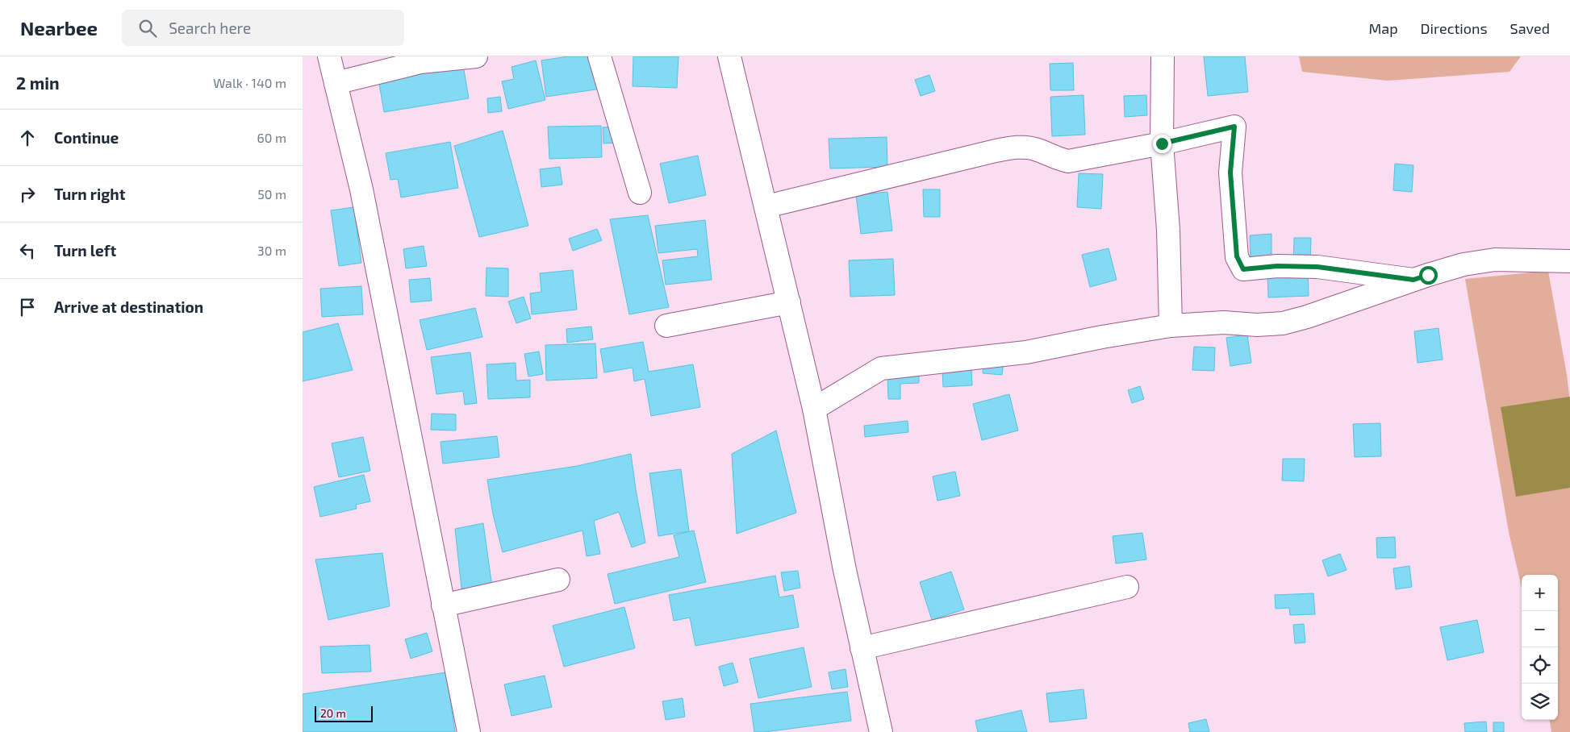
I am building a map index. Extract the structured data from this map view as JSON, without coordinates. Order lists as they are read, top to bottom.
{
  "scale_bar": "20 m",
  "page": {
    "header": "Nearbee",
    "search": "Search here",
    "nav": ["Map", "Directions", "Saved"],
    "heading": ["2 min", "Walk · 140 m"],
    "list": [
      ["Continue", "60 m"],
      ["Turn right", "50 m"],
      ["Turn left", "30 m"],
      "Arrive at destination"
    ],
    "map_buttons": ["+", "−"],
    "scale": "20 m"
  }
}
